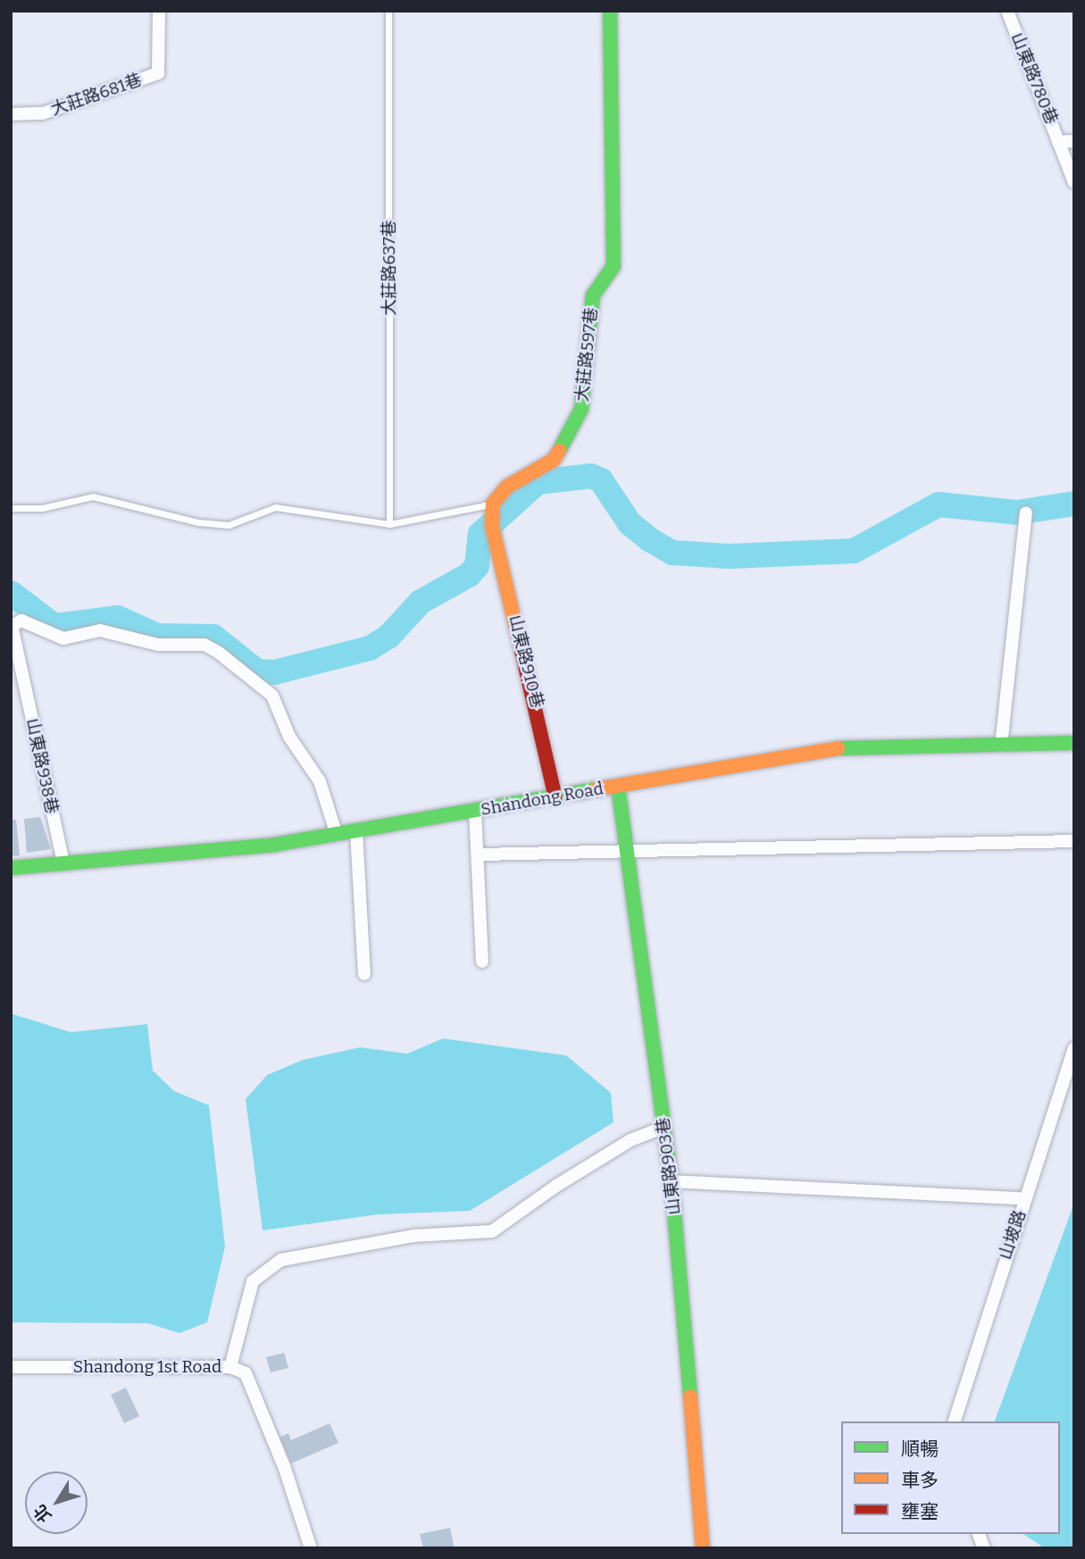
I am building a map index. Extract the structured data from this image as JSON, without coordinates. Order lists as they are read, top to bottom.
{
  "streets": {
    "street": [
      "山東路780巷",
      "大莊路681巷",
      "大莊路597巷",
      "山東路910巷",
      "山東路938巷",
      "Shandong Road",
      "山東路903巷",
      "山坡路",
      "Shandong 1st Road"
    ],
    "lane": ["大莊路637巷"]
  },
  "crossings": [
    ["大莊路597巷", "山東路910巷"],
    ["山東路910巷", "Shandong Road"],
    ["山東路938巷", "Shandong Road"],
    ["Shandong Road", "山東路903巷"]
  ],
  "legend": ["順暢", "車多", "壅塞"],
  "north": "bottom left"
}
